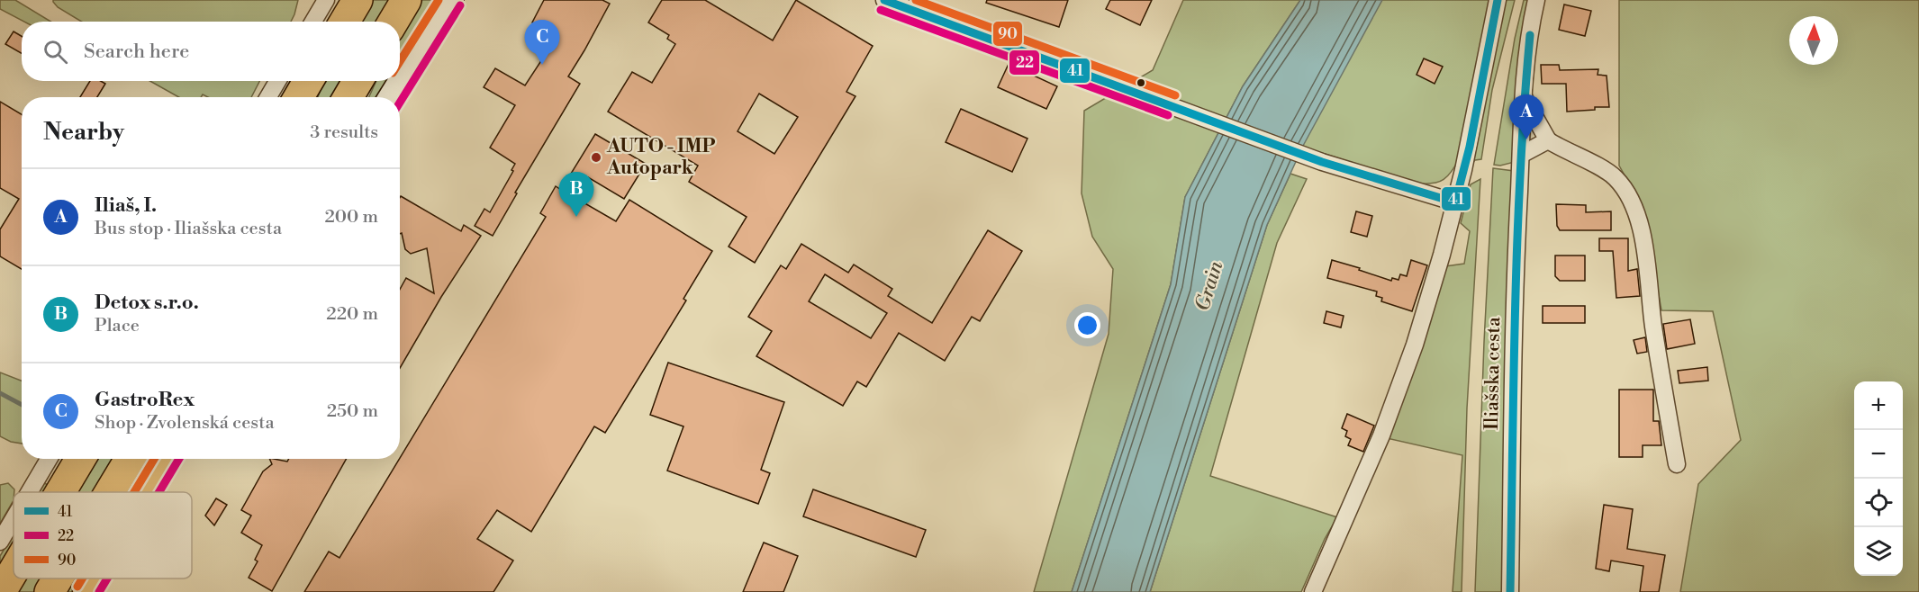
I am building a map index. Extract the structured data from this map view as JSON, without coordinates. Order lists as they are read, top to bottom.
{
  "streets": {
    "street": ["Iliašska cesta"]
  },
  "water": ["Grain"],
  "places": ["AUTO - IMP Autopark"],
  "lines": ["transit line 41", "transit line 90", "transit line 22"],
  "legend": ["41", "22", "90"],
  "north": "top",
  "page": {
    "pins": ["C", "A", "B"],
    "search": "Search here",
    "heading": ["Nearby", "3 results"],
    "list": [
      {
        "mark": "A",
        "name": "Iliaš, I.",
        "note": "Bus stop · Iliašska cesta",
        "value": "200 m"
      },
      {
        "mark": "B",
        "name": "Detox s.r.o.",
        "note": "Place",
        "value": "220 m"
      },
      {
        "mark": "C",
        "name": "GastroRex",
        "note": "Shop · Zvolenská cesta",
        "value": "250 m"
      }
    ],
    "map_buttons": ["+", "−"]
  }
}
